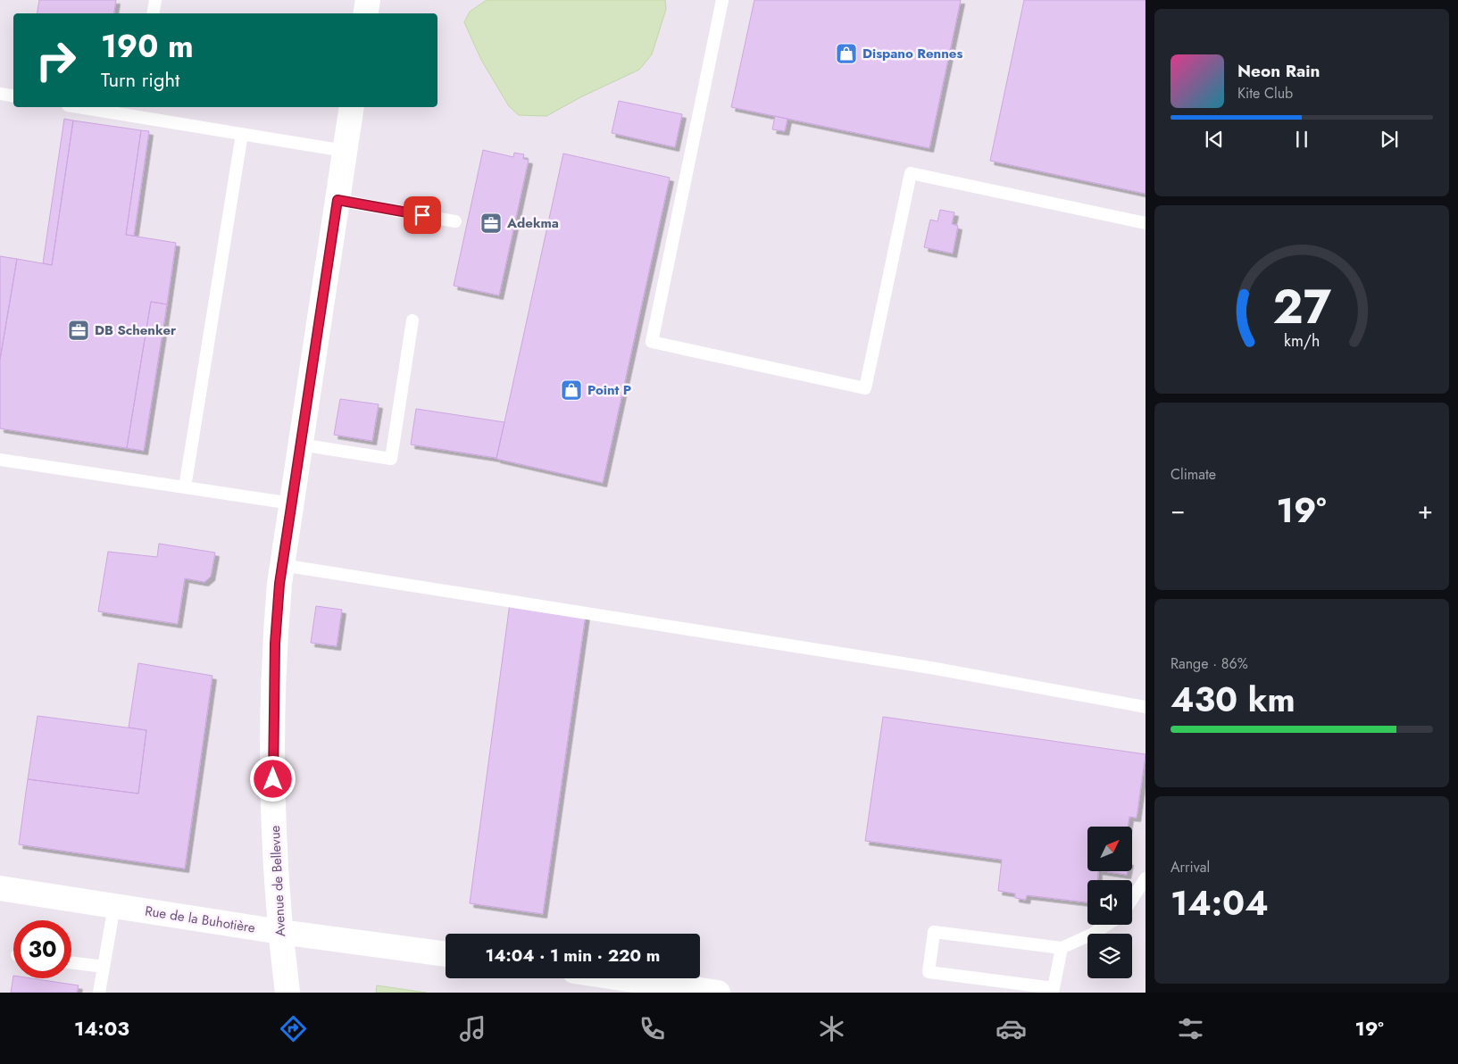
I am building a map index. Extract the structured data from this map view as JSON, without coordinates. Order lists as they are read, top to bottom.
{
  "streets": {
    "street": ["Avenue de Bellevue", "Rue de la Buhotière"]
  },
  "crossings": [
    ["Avenue de Bellevue", "Rue de la Buhotière"]
  ],
  "places": {
    "shop": ["Dispano Rennes", "Point P"],
    "office": ["Adekma", "DB Schenker"]
  },
  "north": "top right",
  "page": {
    "turn": ["190 m", "Turn right"],
    "song": ["Neon Rain", "Kite Club"],
    "tile": [
      "Climate",
      ["Range · 86%", "430 km"],
      ["Arrival", "14:04"]
    ],
    "heat": ["−", "19°", "+"],
    "limit": "30",
    "trip": "14:04 · 1 min · 220 m",
    "tabs": ["14:03", "19°"],
    "gauge": ["27", "km/h"]
  }
}
